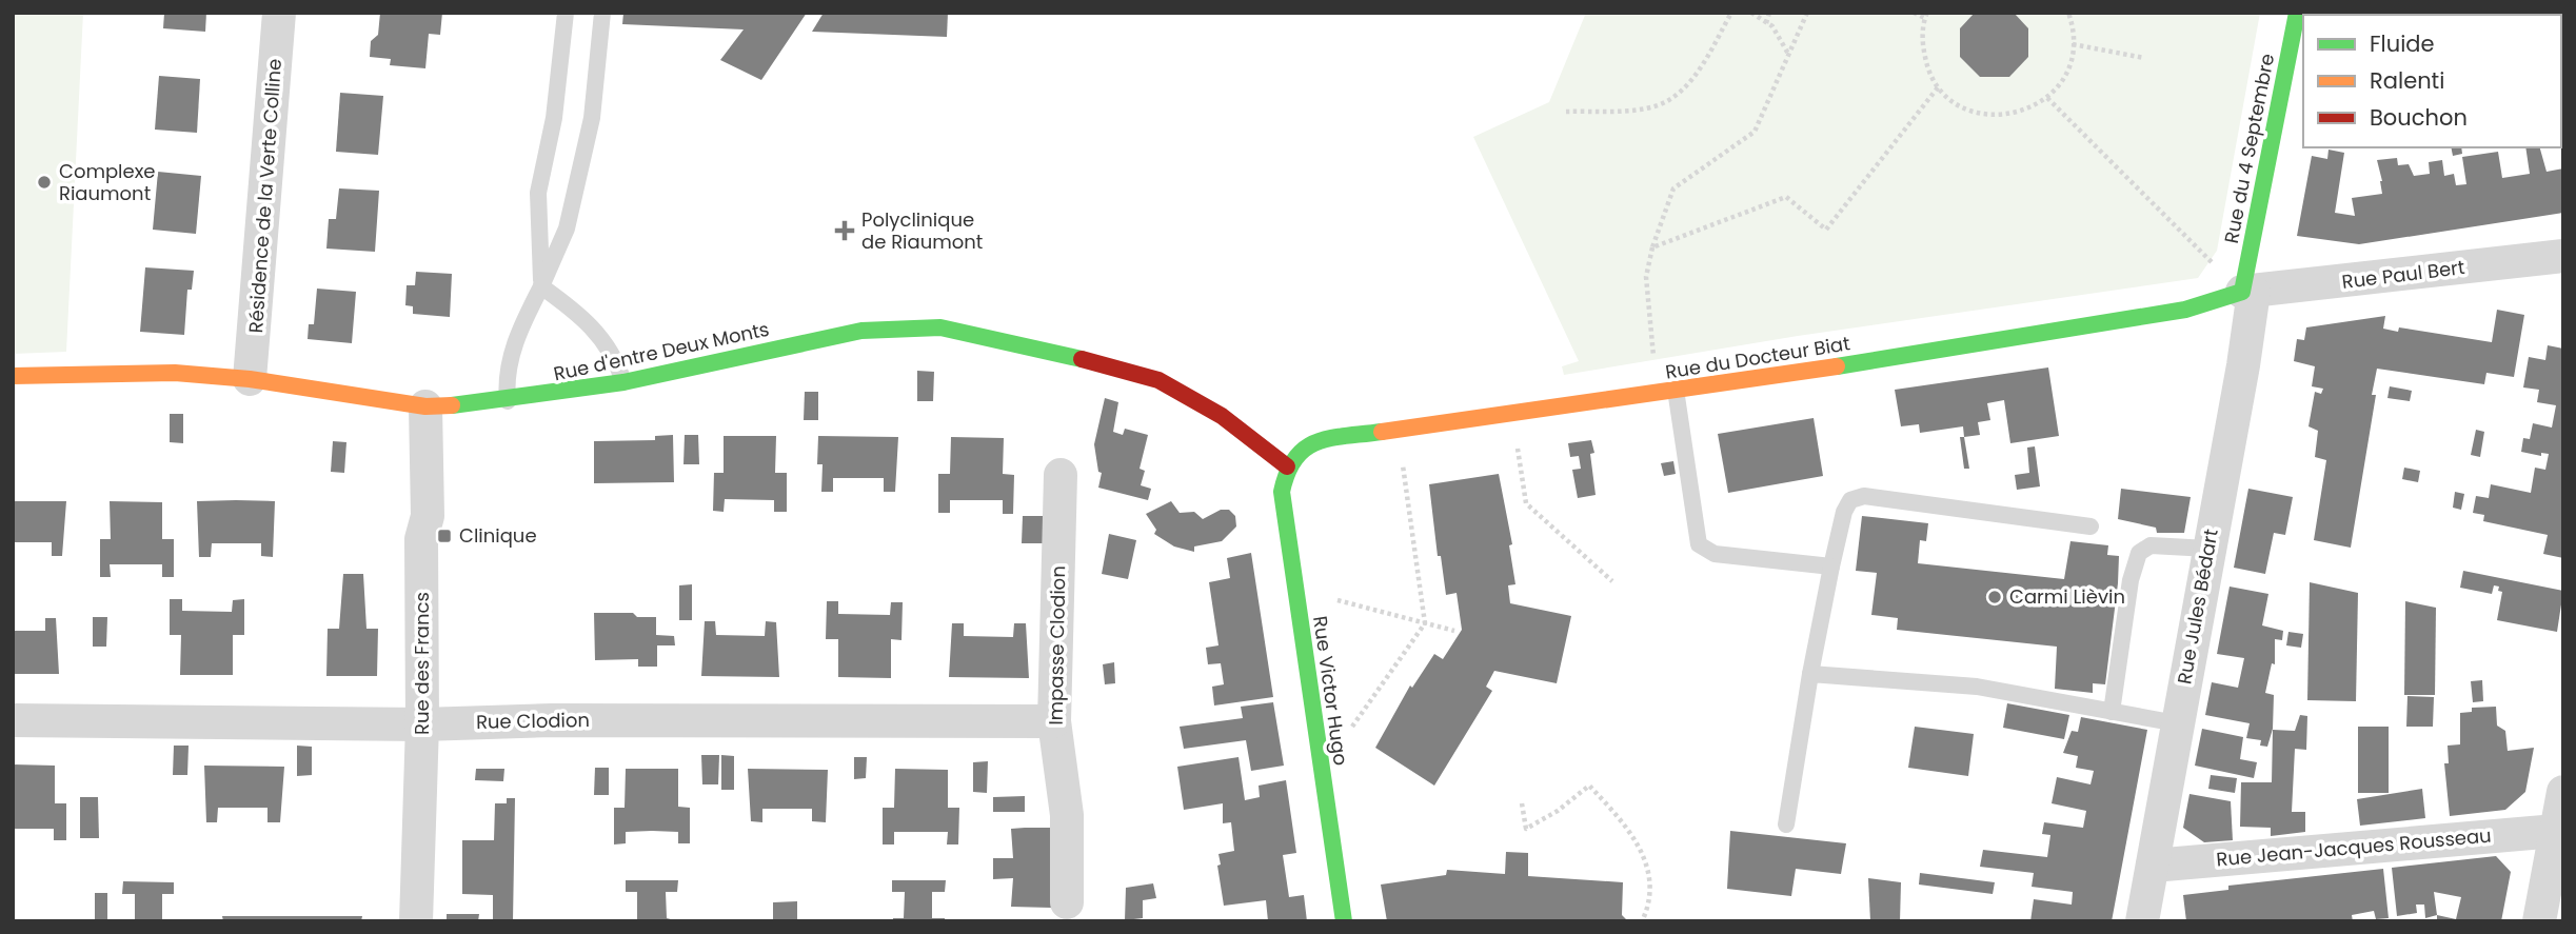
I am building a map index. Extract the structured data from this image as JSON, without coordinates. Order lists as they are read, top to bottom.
{
  "streets": {
    "street": [
      "Rue du 4 Septembre",
      "Résidence de la Verte Colline",
      "Rue Paul Bert",
      "Rue d'entre Deux Monts",
      "Rue du Docteur Biat",
      "Rue Jules Bédart",
      "Impasse Clodion",
      "Rue des Francs",
      "Rue Victor Hugo",
      "Rue Clodion",
      "Rue Jean-Jacques Rousseau"
    ]
  },
  "crossings": [
    ["Rue du 4 Septembre", "Rue Paul Bert"],
    ["Rue du 4 Septembre", "Rue du Docteur Biat"],
    ["Rue du 4 Septembre", "Rue Jules Bédart"],
    ["Résidence de la Verte Colline", "Rue d'entre Deux Monts"],
    ["Rue Paul Bert", "Rue du Docteur Biat"],
    ["Rue Paul Bert", "Rue Jules Bédart"],
    ["Rue d'entre Deux Monts", "Rue du Docteur Biat"],
    ["Rue d'entre Deux Monts", "Rue des Francs"],
    ["Rue d'entre Deux Monts", "Rue Victor Hugo"],
    ["Rue du Docteur Biat", "Rue Jules Bédart"],
    ["Rue du Docteur Biat", "Rue Victor Hugo"],
    ["Rue Jules Bédart", "Rue Jean-Jacques Rousseau"],
    ["Impasse Clodion", "Rue Clodion"],
    ["Rue des Francs", "Rue Clodion"]
  ],
  "places": {
    "other": ["Complexe Riaumont", "Carmi Lièvin"],
    "health": ["Polyclinique de Riaumont"],
    "transit": ["Clinique"]
  },
  "legend": ["Fluide", "Ralenti", "Bouchon"]
}
